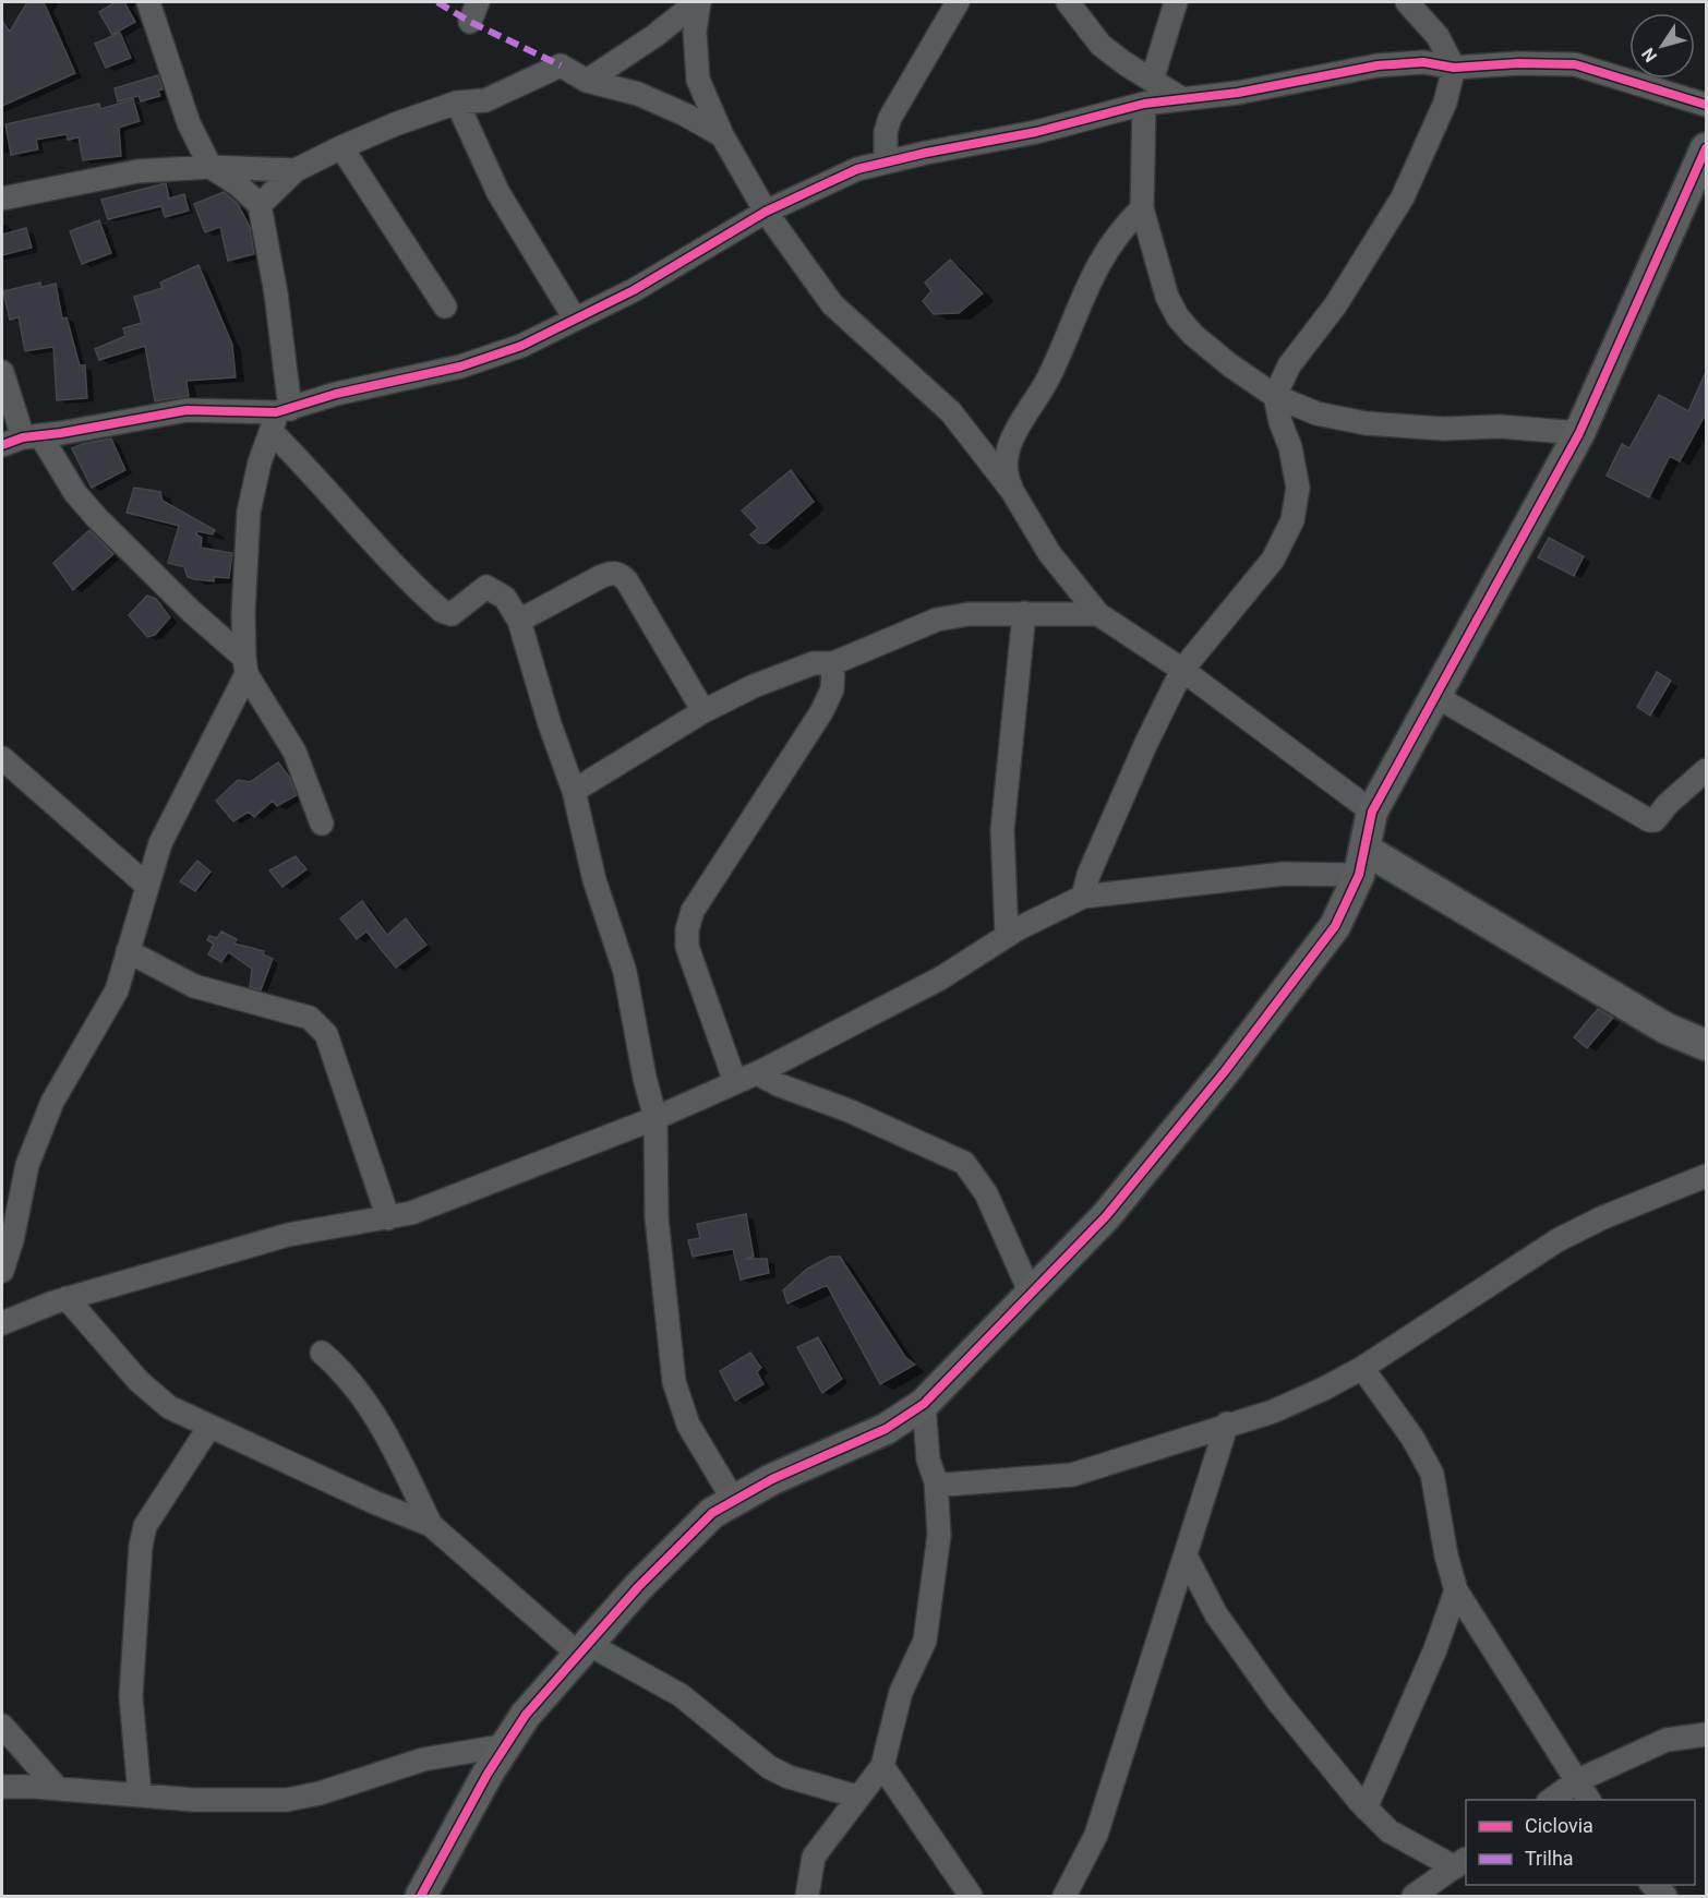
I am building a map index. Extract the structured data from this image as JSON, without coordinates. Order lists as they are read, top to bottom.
{
  "legend": ["Ciclovia", "Trilha"],
  "north": "bottom left"
}
